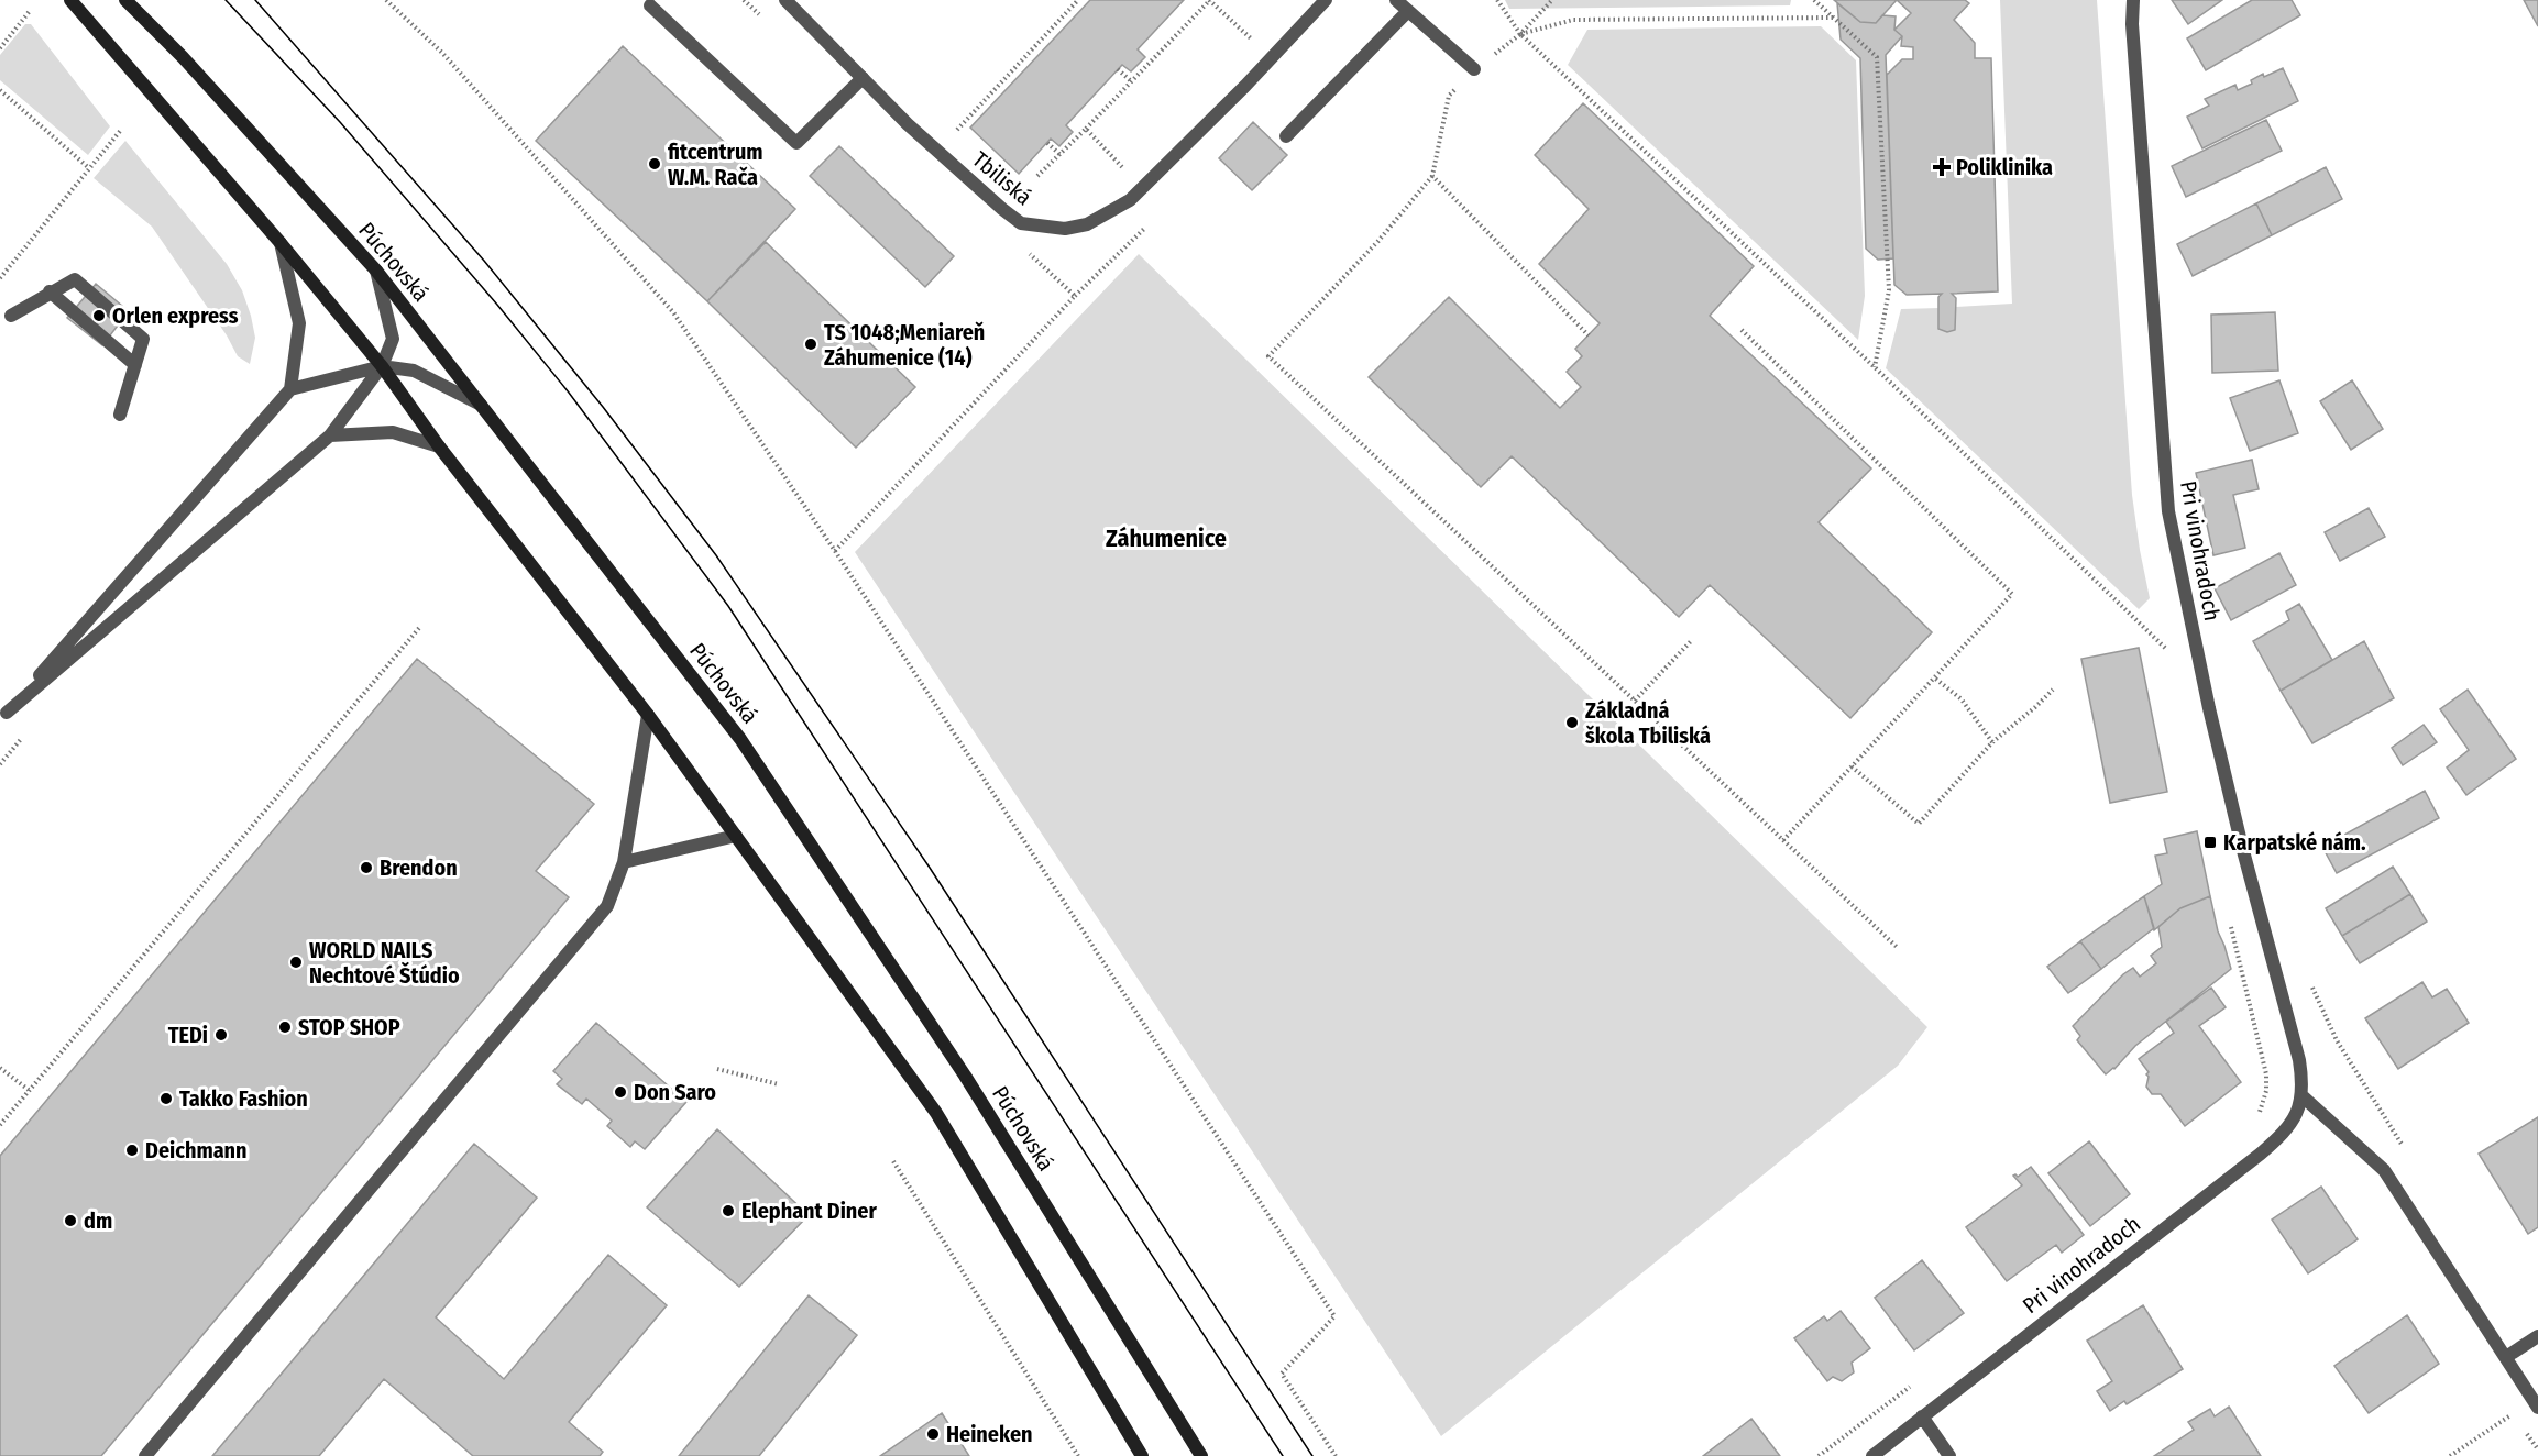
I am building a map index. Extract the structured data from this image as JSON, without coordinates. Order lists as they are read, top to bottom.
{
  "streets": {
    "main road": ["Púchovská"],
    "street": ["Tbiliská", "Pri vinohradoch"]
  },
  "districts": ["Záhumenice"],
  "places": {
    "other": [
      "fitcentrum W.M. Rača",
      "Orlen express",
      "TS 1048;Meniareň Záhumenice (14)",
      "Základná škola Tbiliská",
      "Brendon",
      "WORLD NAILS Nechtové Štúdio",
      "STOP SHOP",
      "TEDi",
      "Don Saro",
      "Takko Fashion",
      "Deichmann",
      "Elephant Diner",
      "dm",
      "Heineken"
    ],
    "health": ["Poliklinika"],
    "transit": ["Karpatské nám."]
  }
}
